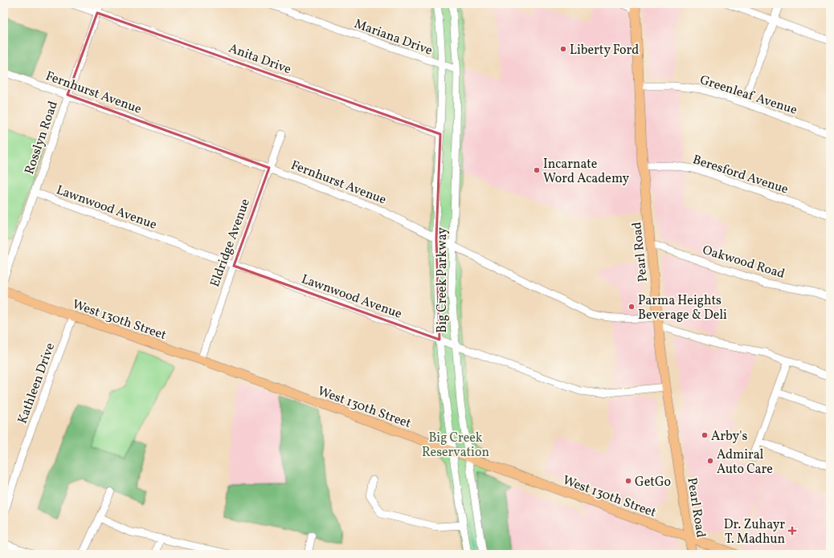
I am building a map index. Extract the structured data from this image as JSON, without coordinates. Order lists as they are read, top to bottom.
{
  "streets": {
    "main road": ["Pearl Road", "West 130th Street"],
    "street": [
      "Mariana Drive",
      "Anita Drive",
      "Fernhurst Avenue",
      "Greenleaf Avenue",
      "Rosslyn Road",
      "Beresford Avenue",
      "Lawnwood Avenue",
      "Eldridge Avenue",
      "Oakwood Road",
      "Big Creek Parkway",
      "Kathleen Drive"
    ]
  },
  "crossings": [
    ["Mariana Drive", "Big Creek Parkway"],
    ["Anita Drive", "Rosslyn Road"],
    ["Anita Drive", "Big Creek Parkway"],
    ["Fernhurst Avenue", "Rosslyn Road"],
    ["Fernhurst Avenue", "Eldridge Avenue"],
    ["Fernhurst Avenue", "Pearl Road"],
    ["Fernhurst Avenue", "Big Creek Parkway"],
    ["Greenleaf Avenue", "Pearl Road"],
    ["Rosslyn Road", "Lawnwood Avenue"],
    ["Beresford Avenue", "Pearl Road"],
    ["Lawnwood Avenue", "Eldridge Avenue"],
    ["Lawnwood Avenue", "Pearl Road"],
    ["Lawnwood Avenue", "Big Creek Parkway"],
    ["Eldridge Avenue", "West 130th Street"],
    ["Pearl Road", "Oakwood Road"],
    ["Pearl Road", "West 130th Street"],
    ["Big Creek Parkway", "West 130th Street"],
    ["West 130th Street", "Kathleen Drive"]
  ],
  "parks": ["Big Creek Reservation"],
  "places": {
    "other": [
      "Liberty Ford",
      "Incarnate Word Academy",
      "Parma Heights Beverage & Deli",
      "Arby's",
      "Admiral Auto Care",
      "GetGo"
    ],
    "health": ["Dr. Zuhayr T. Madhun"]
  }
}
